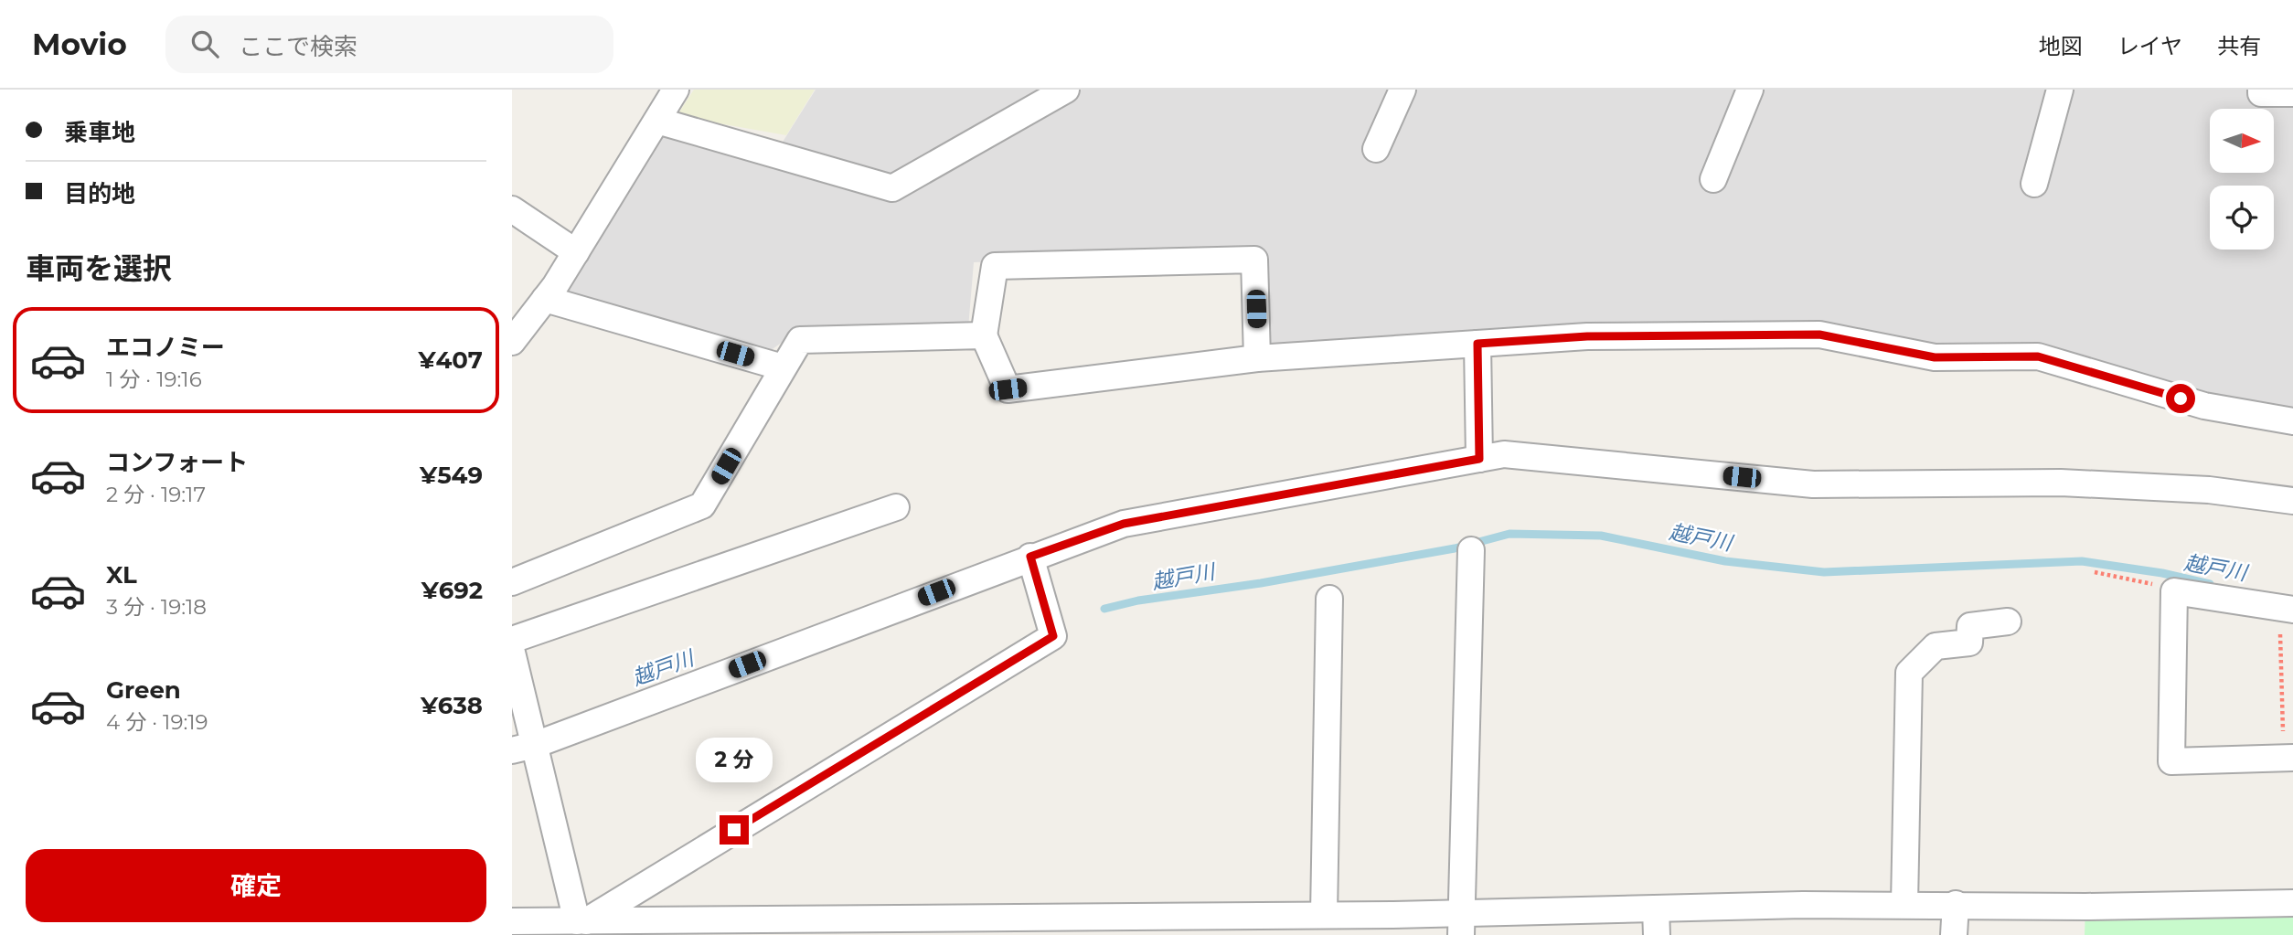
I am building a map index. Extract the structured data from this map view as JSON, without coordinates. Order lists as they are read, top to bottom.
{
  "water": ["越戸川"],
  "north": "right",
  "page": {
    "header": "Movio",
    "search": "ここで検索",
    "nav": ["地図", "レイヤ", "共有"],
    "banner": ["乗車地", "目的地"],
    "heading": "車両を選択",
    "list": [
      {
        "name": "エコノミー",
        "note": "1 分 · 19:16",
        "value": "¥407"
      },
      {
        "name": "コンフォート",
        "note": "2 分 · 19:17",
        "value": "¥549"
      },
      {
        "name": "XL",
        "note": "3 分 · 19:18",
        "value": "¥692"
      },
      {
        "name": "Green",
        "note": "4 分 · 19:19",
        "value": "¥638"
      }
    ],
    "bubble": "2 分",
    "buttons": "確定"
  }
}
